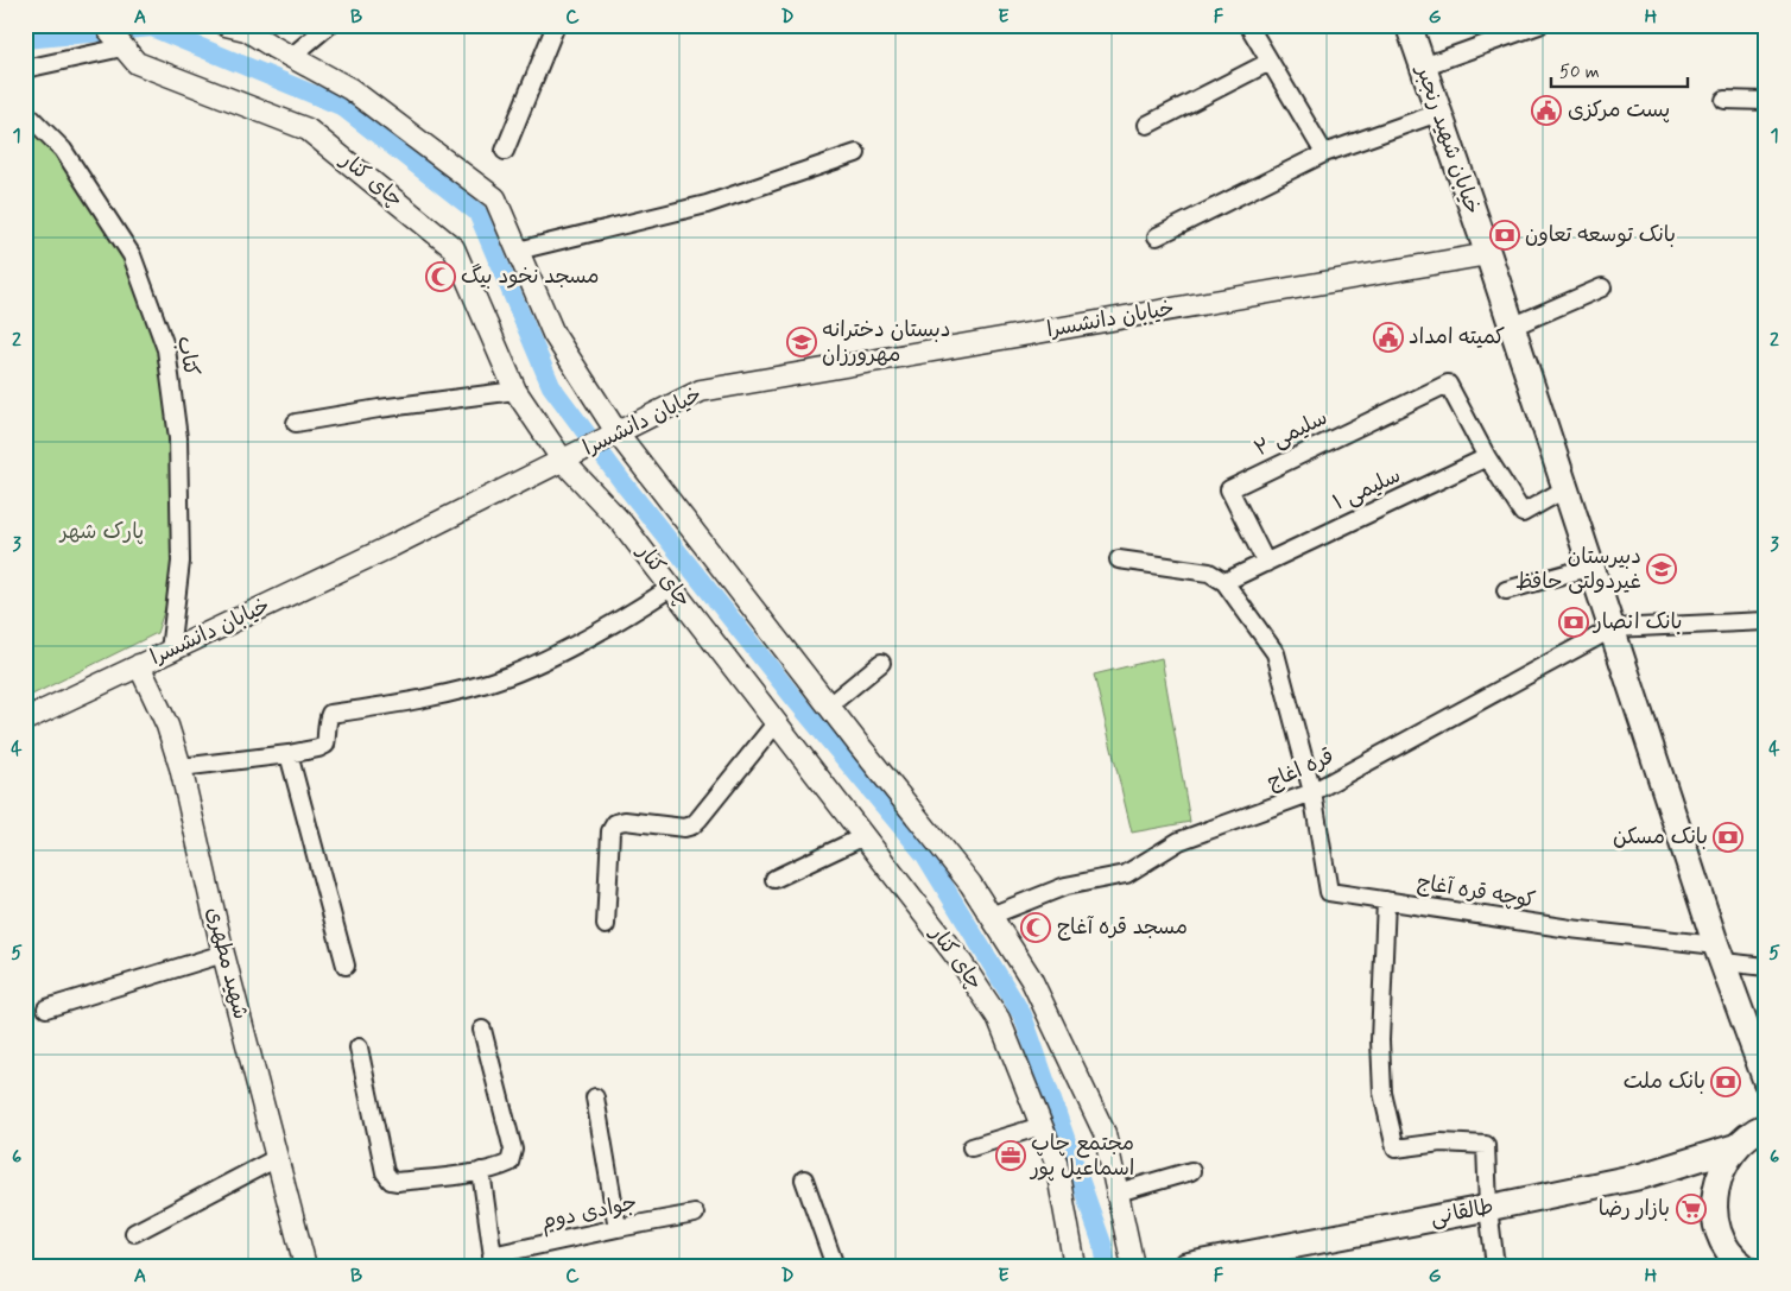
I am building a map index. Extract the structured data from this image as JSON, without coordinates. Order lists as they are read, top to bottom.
{
  "streets": {
    "main road": ["خیابان شهید رنجبر", "طالقانی"],
    "street": [
      "چای کنار",
      "خیابان دانشسرا",
      "کتاب",
      "سلیمی ۲",
      "سلیمی ۱",
      "قره اغاج",
      "کوچه قره آغاج",
      "شهید مطهری",
      "جوادی دوم"
    ]
  },
  "crossings": [
    ["خیابان شهید رنجبر", "خیابان دانشسرا"],
    ["خیابان شهید رنجبر", "قره اغاج"],
    ["خیابان شهید رنجبر", "کوچه قره آغاج"],
    ["چای کنار", "خیابان دانشسرا"],
    ["خیابان دانشسرا", "کتاب"],
    ["خیابان دانشسرا", "شهید مطهری"],
    ["سلیمی ۲", "سلیمی ۱"],
    ["قره اغاج", "کوچه قره آغاج"]
  ],
  "parks": ["پارک شهر"],
  "places": {
    "public building": ["پست مرکزی", "کمیته امداد"],
    "bank": [
      "بانک توسعه تعاون",
      "بانک انصار",
      "بانک مسکن",
      "بانک ملت"
    ],
    "mosque": ["مسجد نخود‌ بیگ", "مسجد قره آغاج"],
    "school or university": ["دبستان دخترانه مهرورزان", "دبیرستان غیردولتی حافظ"],
    "office": ["مجتمع چاپ اسماعیل پور"],
    "supermarket": ["بازار رضا"]
  },
  "scale_bar": "50 m",
  "grid": {
    "columns": [
      "A",
      "B",
      "C",
      "D",
      "E",
      "F",
      "G",
      "H"
    ],
    "rows": [
      "1",
      "2",
      "3",
      "4",
      "5",
      "6"
    ]
  }
}
